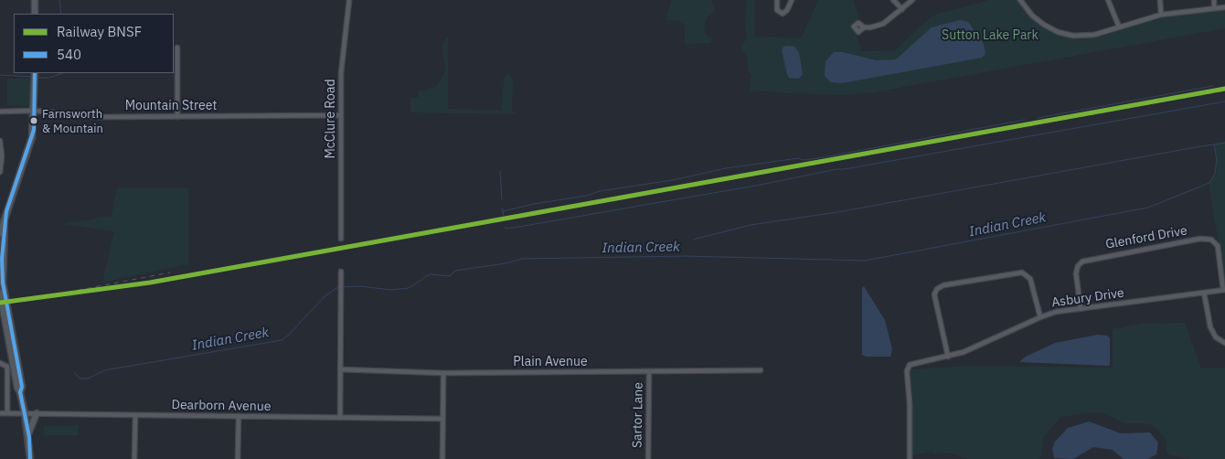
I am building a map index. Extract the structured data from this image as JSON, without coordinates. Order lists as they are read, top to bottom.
{
  "streets": {
    "street": [
      "Mountain Street",
      "McClure Road",
      "Glenford Drive",
      "Asbury Drive",
      "Plain Avenue",
      "Dearborn Avenue",
      "Sartor Lane"
    ]
  },
  "crossings": [
    ["Mountain Street", "McClure Road"],
    ["Glenford Drive", "Asbury Drive"],
    ["Plain Avenue", "Sartor Lane"]
  ],
  "water": ["Indian Creek"],
  "parks": ["Sutton Lake Park"],
  "places": ["Farnsworth & Mountain"],
  "lines": ["transit line 540", "rail line BNSF"],
  "legend": ["Railway BNSF", "540"]
}
